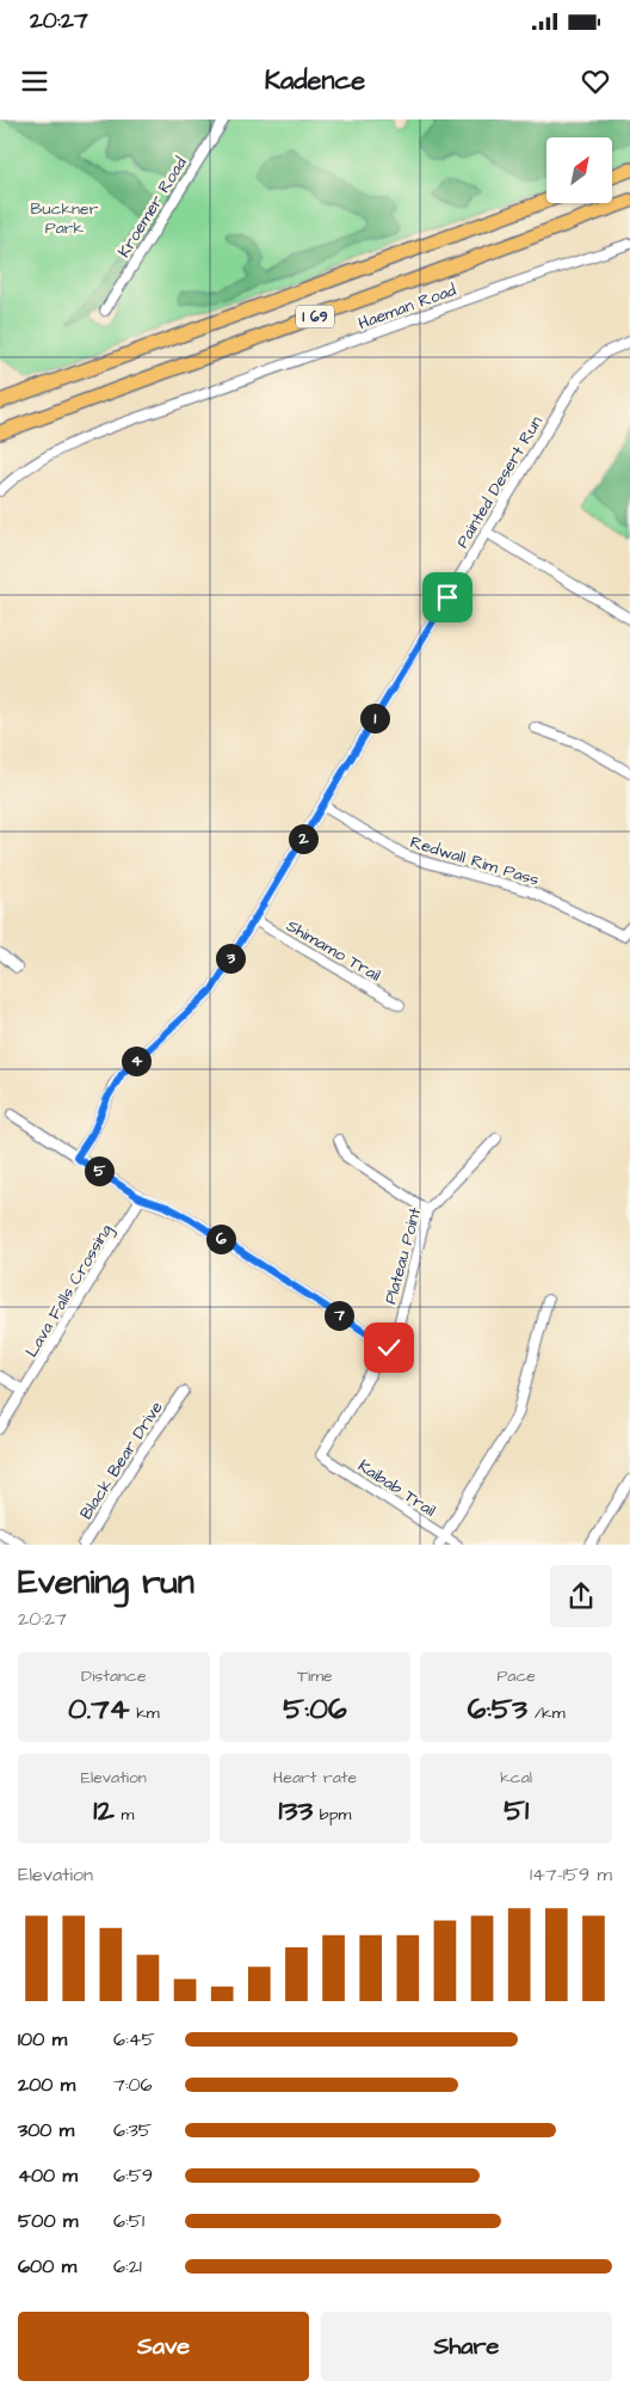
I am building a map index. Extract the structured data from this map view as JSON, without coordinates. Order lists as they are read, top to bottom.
{
  "streets": {
    "highway": ["I 69"],
    "street": [
      "Kroemer Road",
      "Haeman Road",
      "Painted Desert Run",
      "Redwall Rim Pass",
      "Shimamo Trail",
      "Plateau Point",
      "Lava Falls Crossing",
      "Black Bear Drive",
      "Kaibab Trail"
    ]
  },
  "crossings": [
    ["Painted Desert Run", "Redwall Rim Pass"],
    ["Painted Desert Run", "Shimamo Trail"],
    ["Plateau Point", "Kaibab Trail"]
  ],
  "parks": ["Buckner Park"],
  "north": "top right",
  "page": {
    "status": "20:27",
    "header": "Kadence",
    "pins": [
      "1",
      "2",
      "3",
      "4",
      "5",
      "6",
      "7"
    ],
    "heading": ["Evening run", "20:27"],
    "stats": [
      ["Distance", "0.74 km"],
      ["Time", "5:06"],
      ["Pace", "6:53 /km"],
      ["Elevation", "12 m"],
      ["Heart rate", "133 bpm"],
      ["kcal", "51"]
    ],
    "chart": ["Elevation", "147–159 m"],
    "list": [
      {
        "name": "100 m",
        "note": "6:45"
      },
      {
        "name": "200 m",
        "note": "7:06"
      },
      {
        "name": "300 m",
        "note": "6:35"
      },
      {
        "name": "400 m",
        "note": "6:59"
      },
      {
        "name": "500 m",
        "note": "6:51"
      },
      {
        "name": "600 m",
        "note": "6:21"
      }
    ],
    "buttons": ["Save", "Share"]
  }
}
